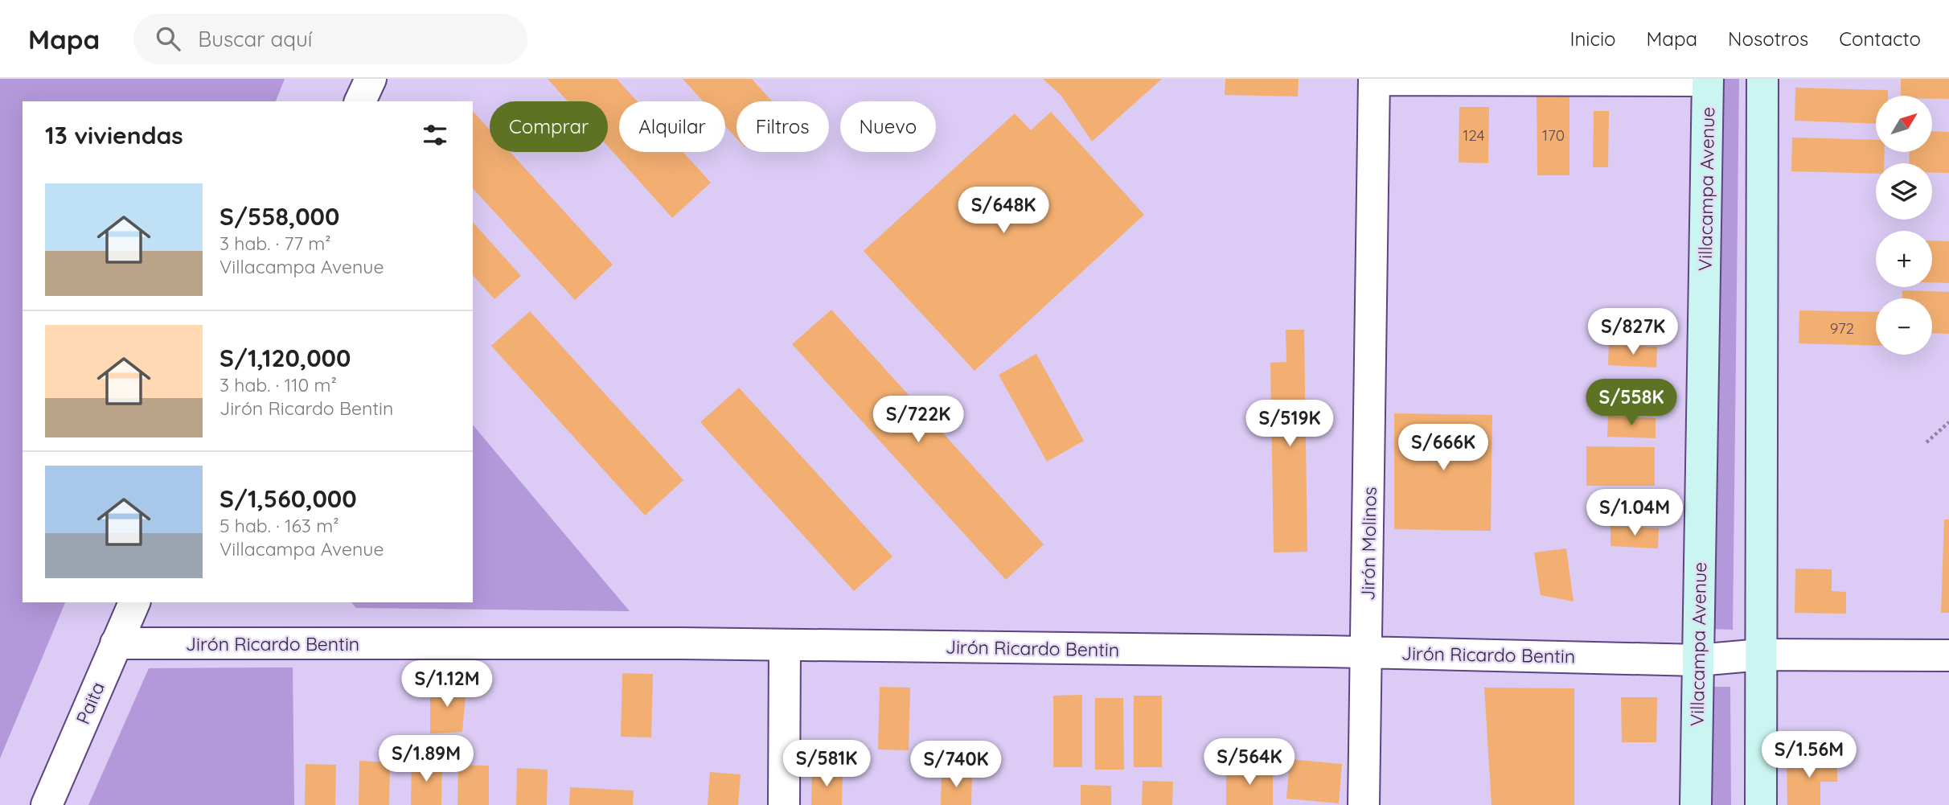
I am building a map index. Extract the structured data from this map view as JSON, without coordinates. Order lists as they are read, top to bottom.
{
  "streets": {
    "street": [
      "Villacampa Avenue",
      "Jirón Molinos",
      "Jirón Ricardo Bentin",
      "Paita"
    ]
  },
  "crossings": [
    ["Villacampa Avenue", "Jirón Ricardo Bentin"],
    ["Jirón Molinos", "Jirón Ricardo Bentin"],
    ["Jirón Ricardo Bentin", "Paita"]
  ],
  "house_numbers": ["124", "170", "972"],
  "north": "top right",
  "page": {
    "header": "Mapa",
    "search": "Buscar aquí",
    "nav": [
      "Inicio",
      "Mapa",
      "Nosotros",
      "Contacto"
    ],
    "map_buttons": ["+", "−"],
    "chip": [
      "Comprar",
      "Alquilar",
      "Filtros",
      "Nuevo"
    ],
    "heading": "13 viviendas",
    "list": [
      {
        "name": "S/558,000",
        "note": "3 hab. · 77 m² · Villacampa Avenue"
      },
      {
        "name": "S/1,120,000",
        "note": "3 hab. · 110 m² · Jirón Ricardo Bentin"
      },
      {
        "name": "S/1,560,000",
        "note": "5 hab. · 163 m² · Villacampa Avenue"
      }
    ],
    "price": [
      "S/648K",
      "S/827K",
      "S/558K",
      "S/722K",
      "S/519K",
      "S/666K",
      "S/1.04M",
      "S/1.12M",
      "S/1.56M",
      "S/1.89M",
      "S/564K",
      "S/581K",
      "S/740K"
    ]
  }
}
